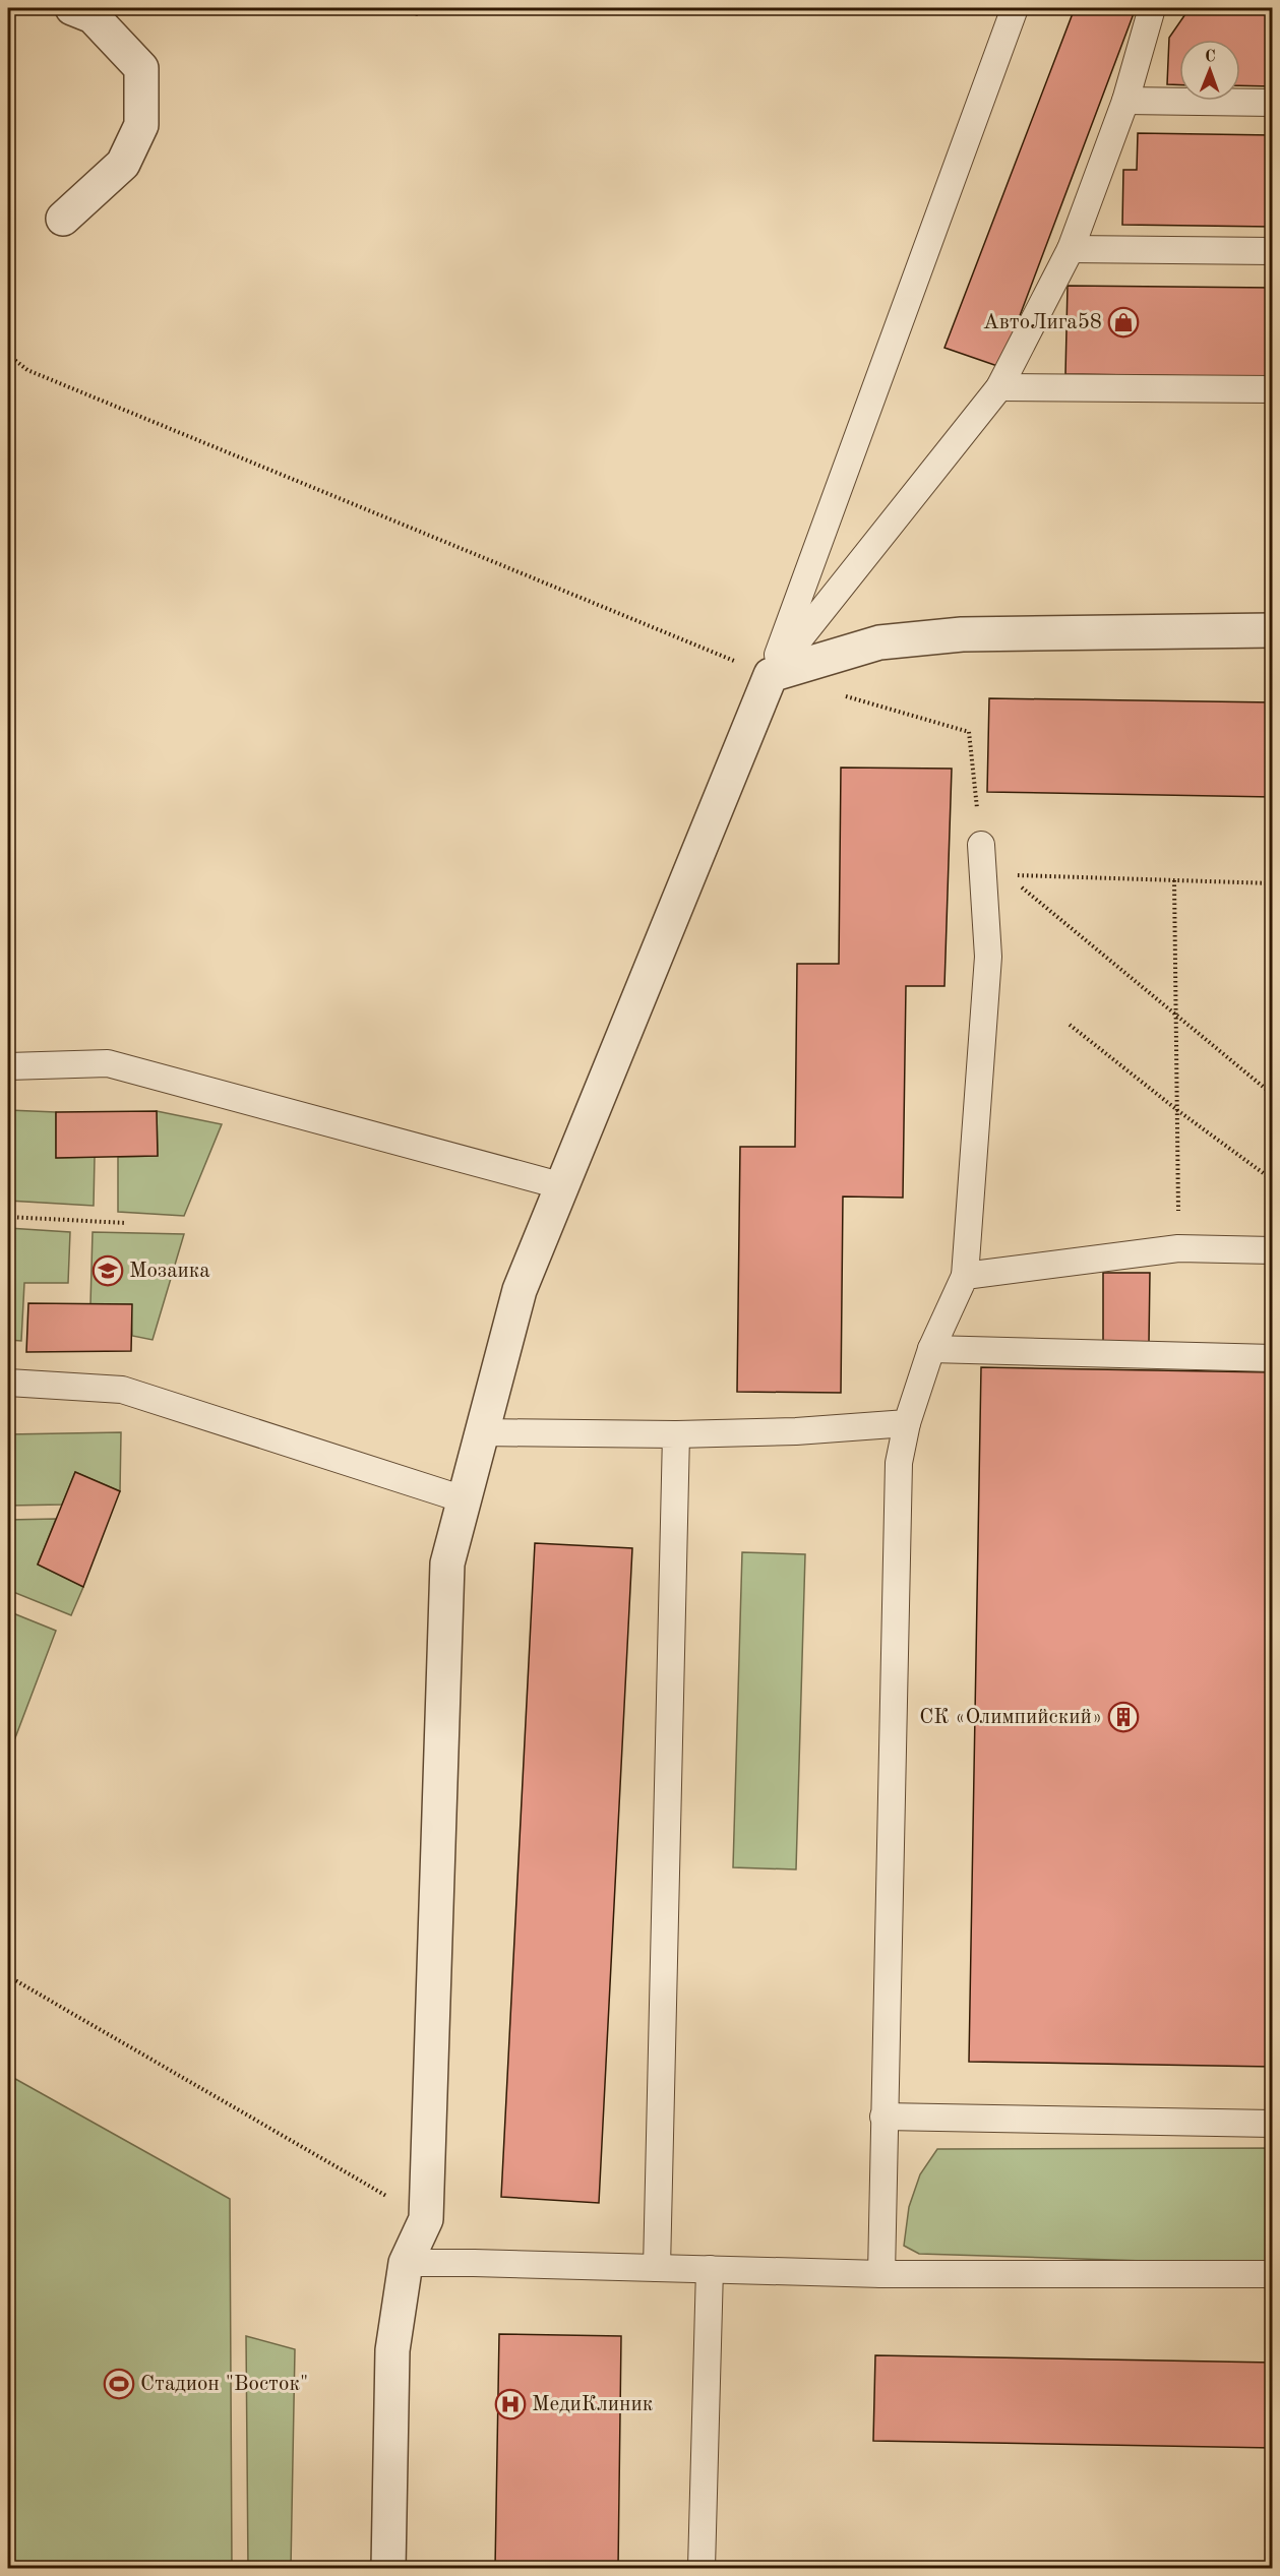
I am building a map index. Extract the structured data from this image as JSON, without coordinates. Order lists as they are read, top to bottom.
{
  "places": {
    "shop": ["АвтоЛига58"],
    "school or university": ["Мозаика"],
    "building": ["СК «Олимпийский»"],
    "sports": ["Стадион \"Восток\""],
    "hospital": ["МедиКлиник"]
  },
  "north": "top"
}
